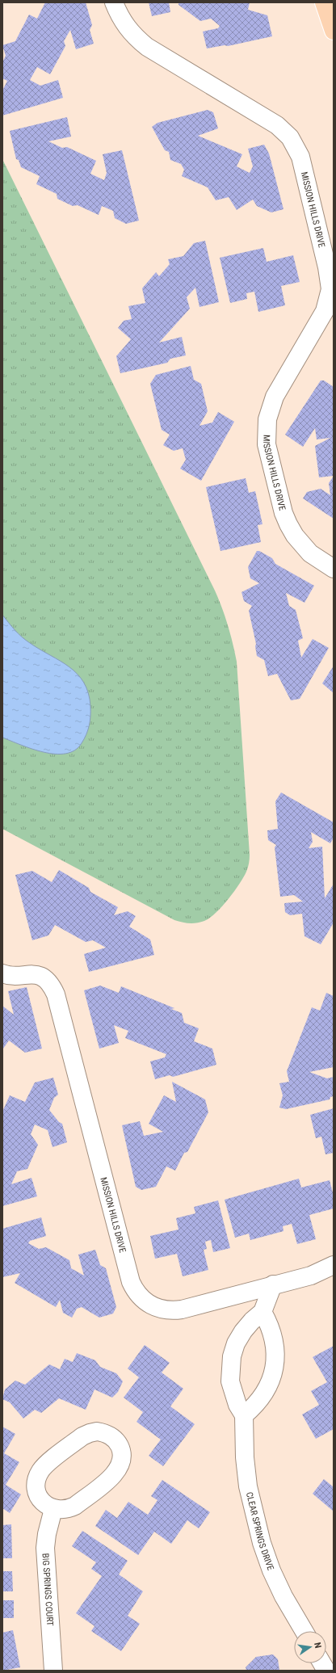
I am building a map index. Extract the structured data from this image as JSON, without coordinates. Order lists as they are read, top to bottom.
{
  "streets": {
    "street": ["MISSION HILLS DRIVE", "CLEAR SPRINGS DRIVE", "BIG SPRINGS COURT"]
  },
  "crossings": [
    ["MISSION HILLS DRIVE", "CLEAR SPRINGS DRIVE"]
  ],
  "north": "right"
}
